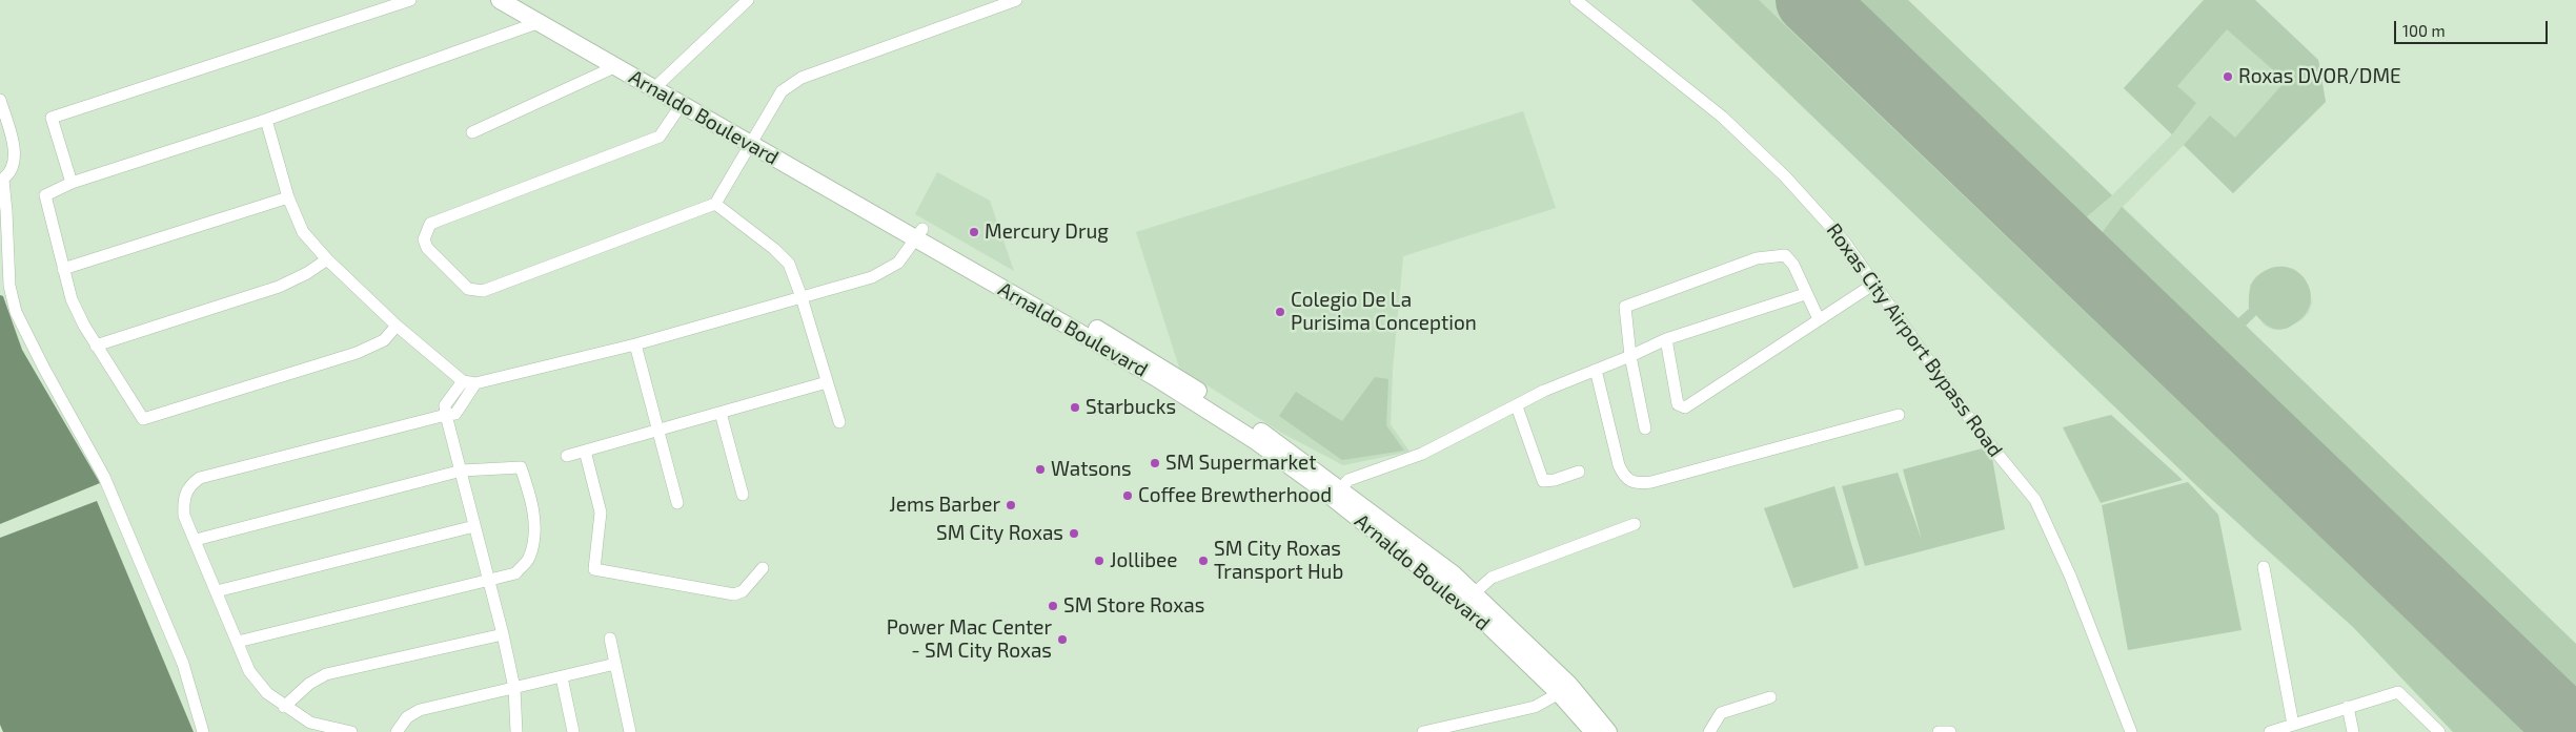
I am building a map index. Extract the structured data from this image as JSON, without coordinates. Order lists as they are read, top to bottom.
{
  "streets": {
    "highway": ["Arnaldo Boulevard"],
    "street": ["Roxas City Airport Bypass Road"]
  },
  "places": [
    "Roxas DVOR/DME",
    "Mercury Drug",
    "Colegio De La Purisima Conception",
    "Starbucks",
    "SM Supermarket",
    "Watsons",
    "Coffee Brewtherhood",
    "Jems Barber",
    "SM City Roxas",
    "Jollibee",
    "SM City Roxas Transport Hub",
    "SM Store Roxas",
    "Power Mac Center - SM City Roxas"
  ],
  "scale_bar": "100 m"
}
